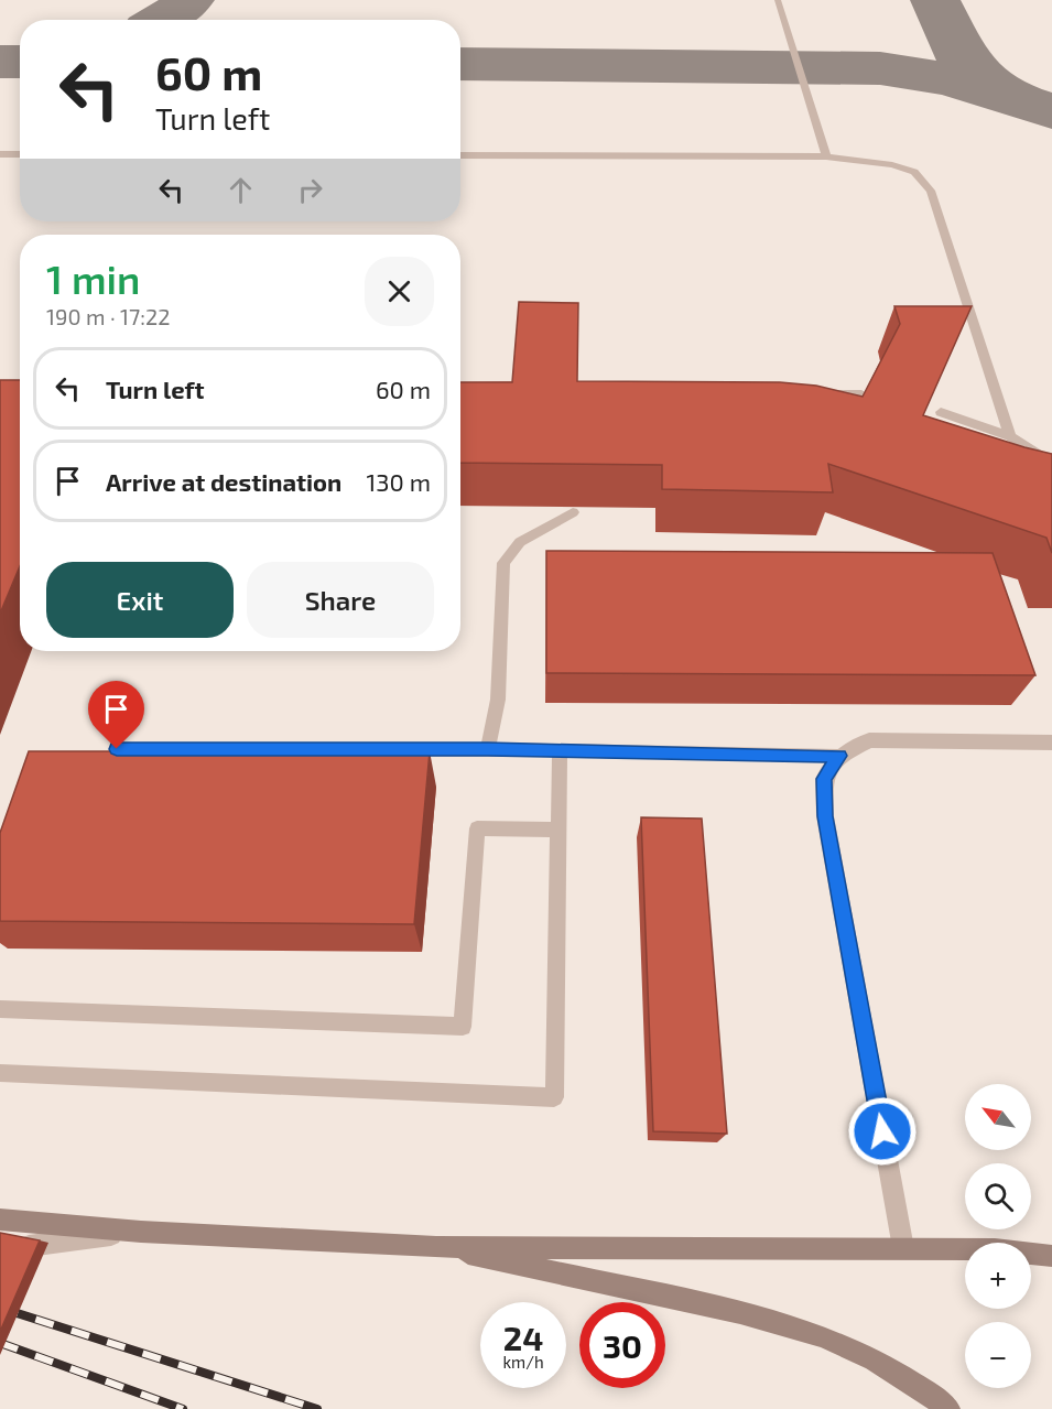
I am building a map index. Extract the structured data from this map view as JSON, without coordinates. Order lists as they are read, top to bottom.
{
  "north": "top left",
  "page": {
    "turn": ["60 m", "Turn left"],
    "heading": ["1 min", "190 m · 17:22"],
    "list": [
      {
        "name": "Turn left",
        "value": "60 m"
      },
      {
        "name": "Arrive at destination",
        "value": "130 m"
      }
    ],
    "buttons": ["Exit", "Share"],
    "map_buttons": ["+", "−"],
    "speed": "24 km/h",
    "limit": "30"
  }
}
